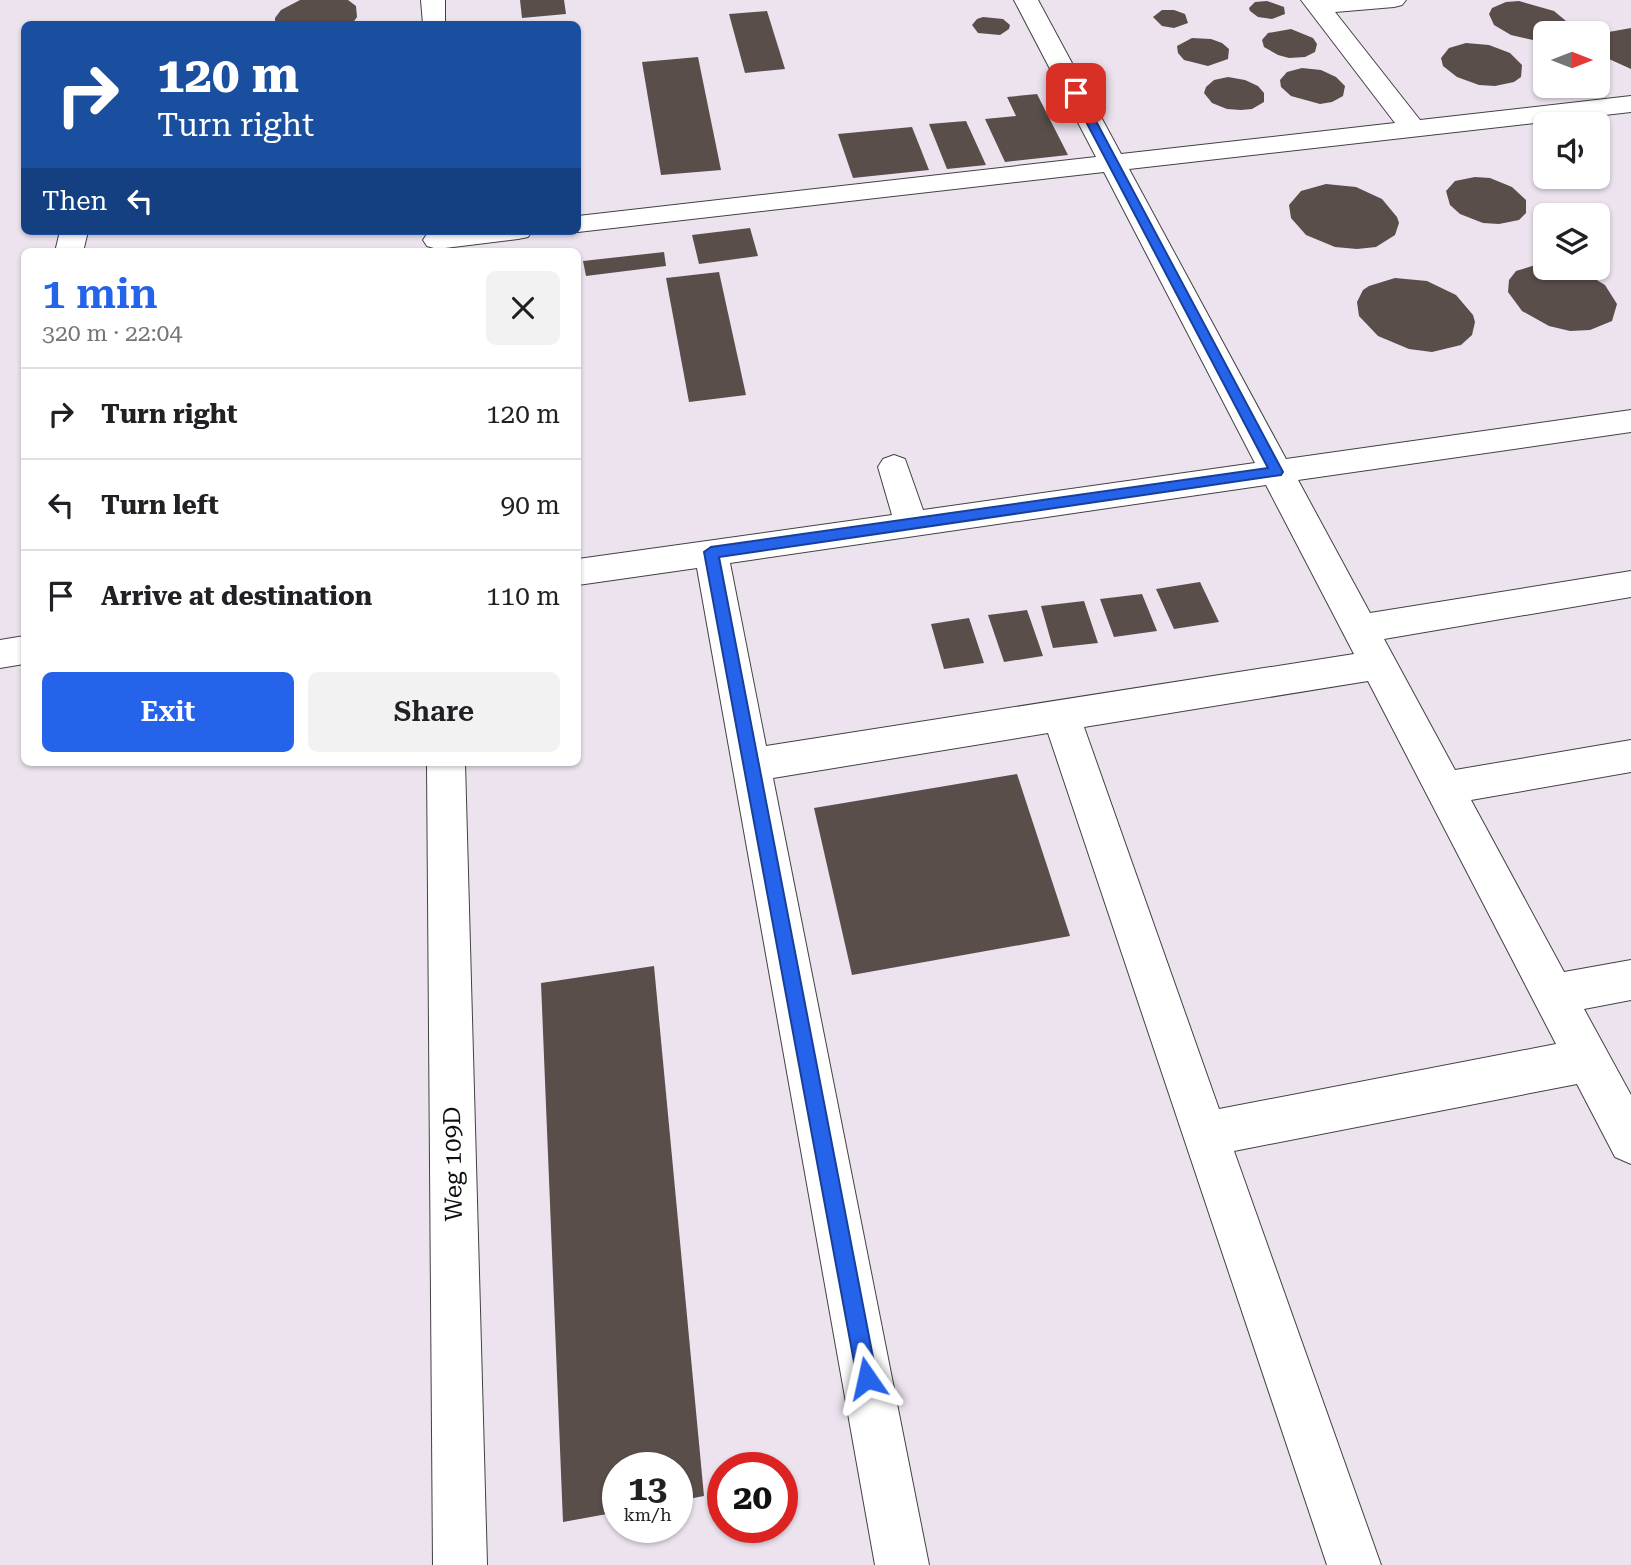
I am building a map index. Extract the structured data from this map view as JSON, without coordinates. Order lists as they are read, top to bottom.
{
  "streets": {
    "lane": ["Weg 109D"]
  },
  "north": "right",
  "page": {
    "turn": ["120 m", "Turn right"],
    "then": "Then",
    "heading": ["1 min", "320 m · 22:04"],
    "list": [
      {
        "name": "Turn right",
        "value": "120 m"
      },
      {
        "name": "Turn left",
        "value": "90 m"
      },
      {
        "name": "Arrive at destination",
        "value": "110 m"
      }
    ],
    "buttons": ["Exit", "Share"],
    "speed": "13 km/h",
    "limit": "20"
  }
}
